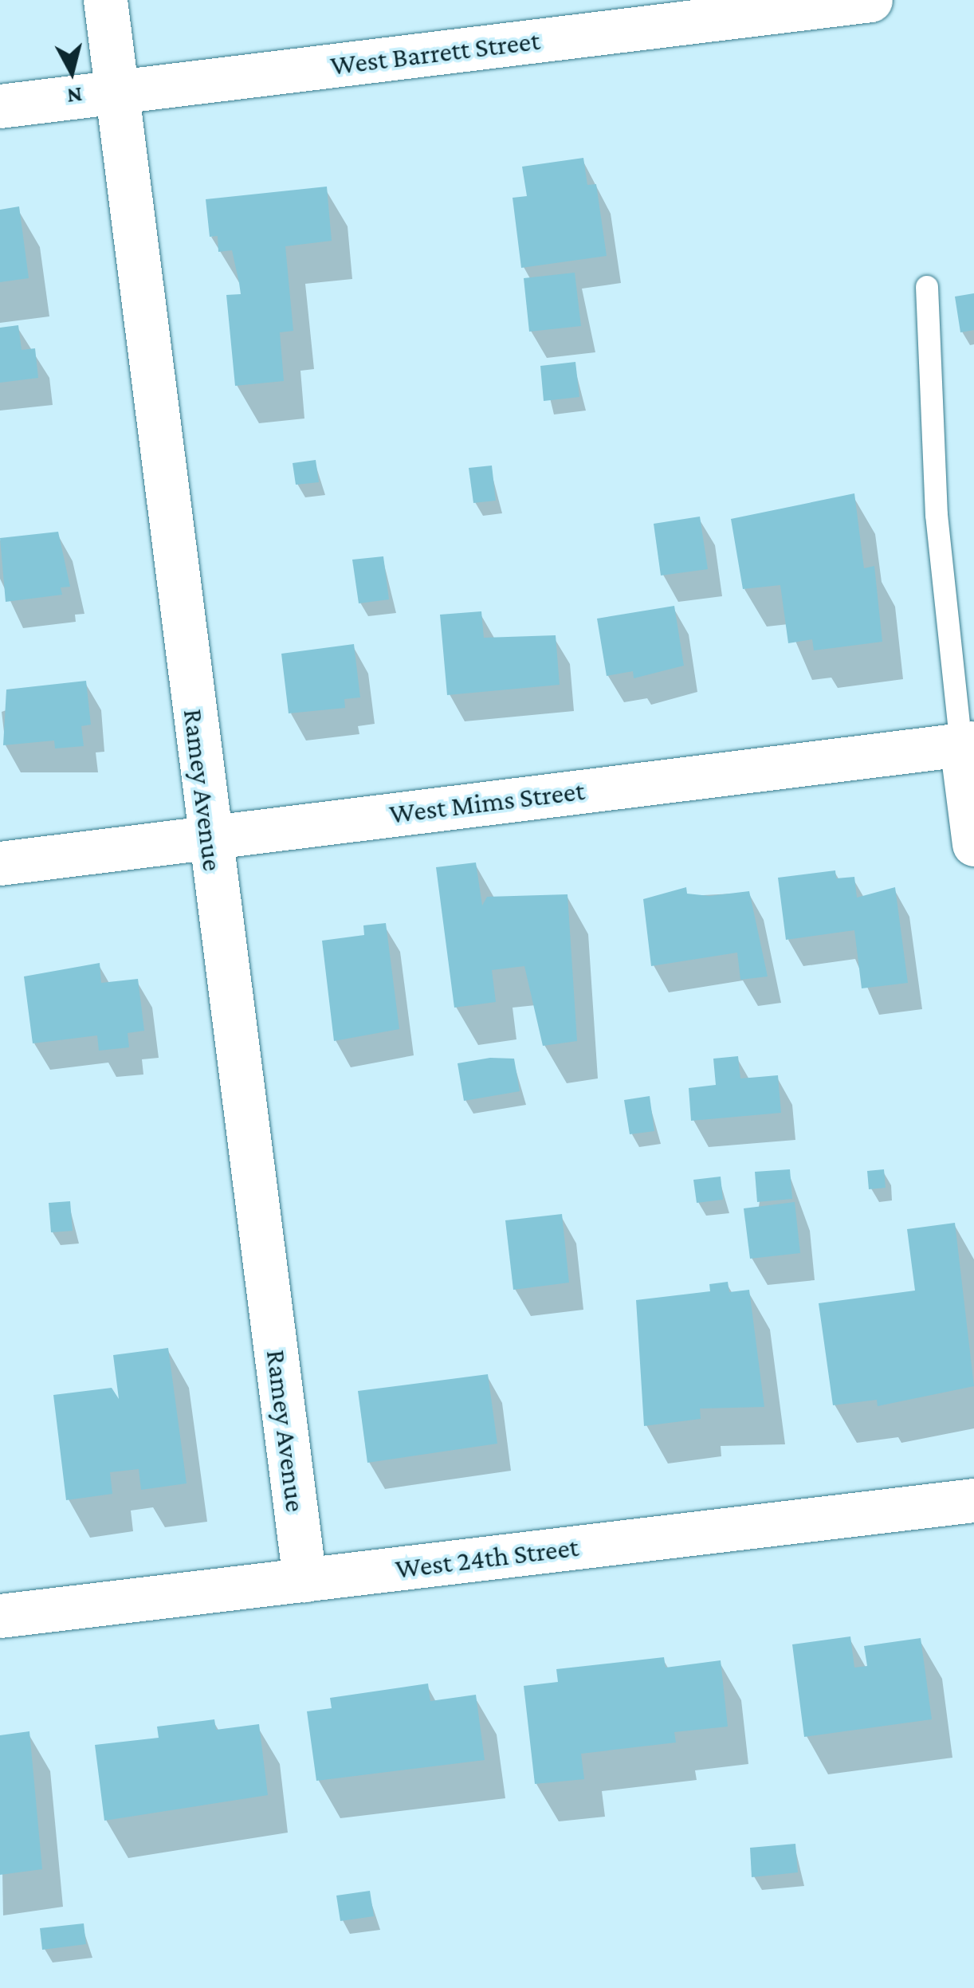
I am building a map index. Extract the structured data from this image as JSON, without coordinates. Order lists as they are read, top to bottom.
{
  "streets": {
    "street": [
      "West Barrett Street",
      "Ramey Avenue",
      "West Mims Street",
      "West 24th Street"
    ]
  },
  "crossings": [
    ["West Barrett Street", "Ramey Avenue"],
    ["Ramey Avenue", "West Mims Street"],
    ["Ramey Avenue", "West 24th Street"]
  ],
  "north": "bottom"
}
